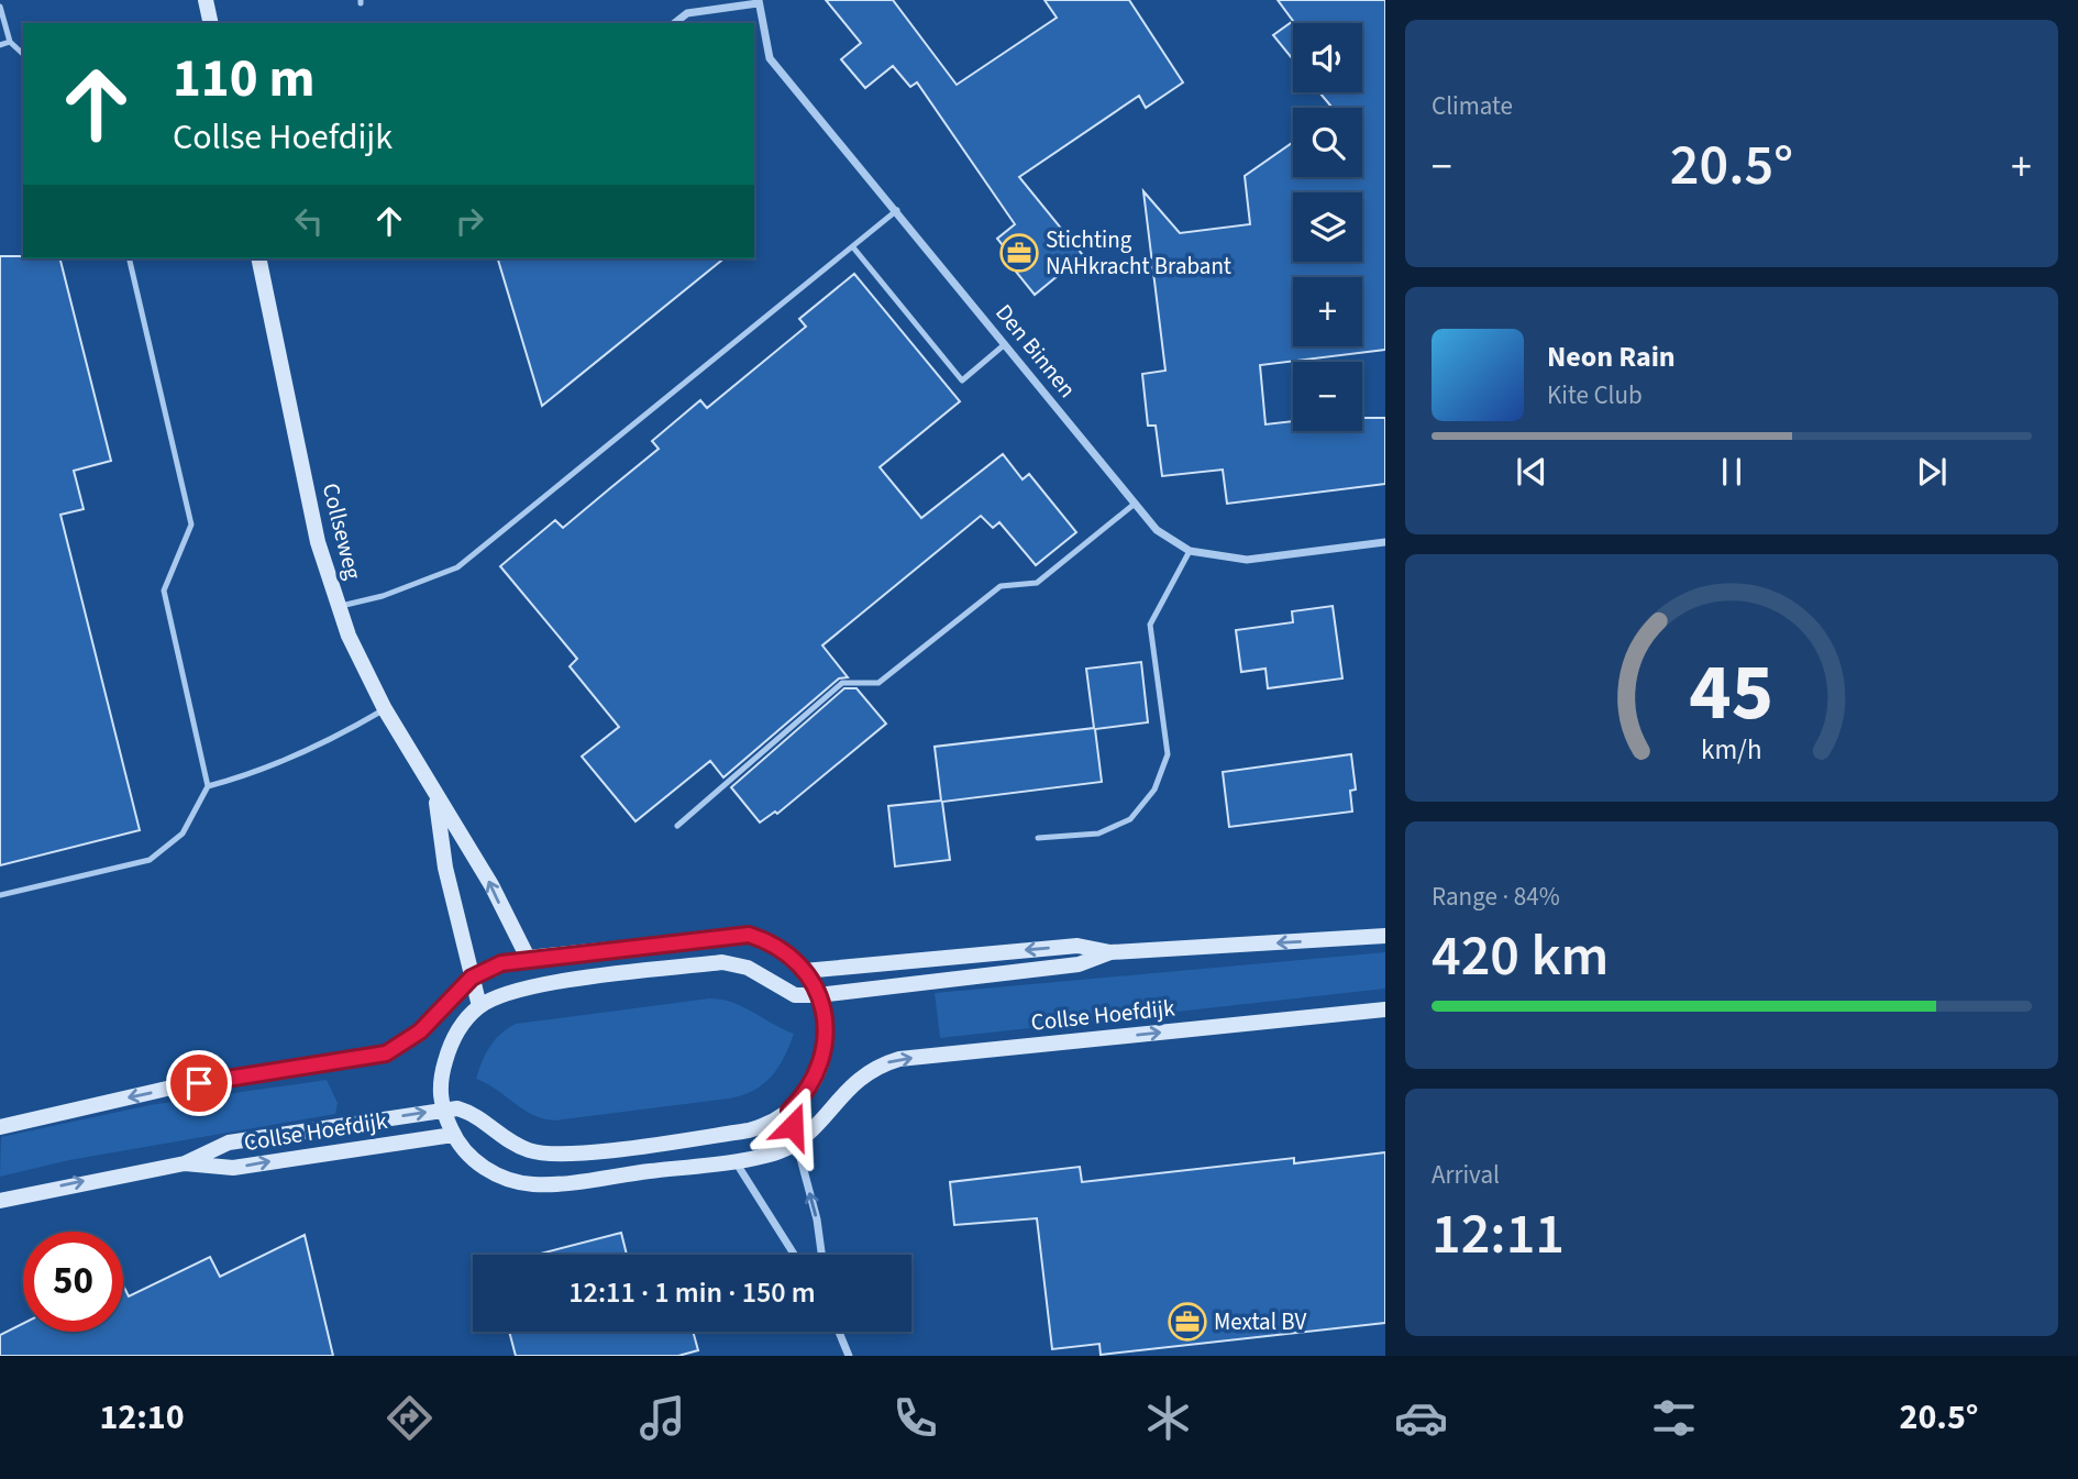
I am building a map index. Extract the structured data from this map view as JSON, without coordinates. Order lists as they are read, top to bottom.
{
  "streets": {
    "main road": ["Collseweg", "Collse Hoefdijk"],
    "street": ["Den Binnen"]
  },
  "places": {
    "office": ["Stichting NAHkracht Brabant", "Mextal BV"]
  },
  "page": {
    "tile": [
      "Climate",
      ["Range · 84%", "420 km"],
      ["Arrival", "12:11"]
    ],
    "map_buttons": ["+", "−"],
    "turn": ["110 m", "Collse Hoefdijk"],
    "heat": ["−", "20.5°", "+"],
    "song": ["Neon Rain", "Kite Club"],
    "limit": "50",
    "trip": "12:11 · 1 min · 150 m",
    "tabs": ["12:10", "20.5°"],
    "gauge": ["45", "km/h"]
  }
}
